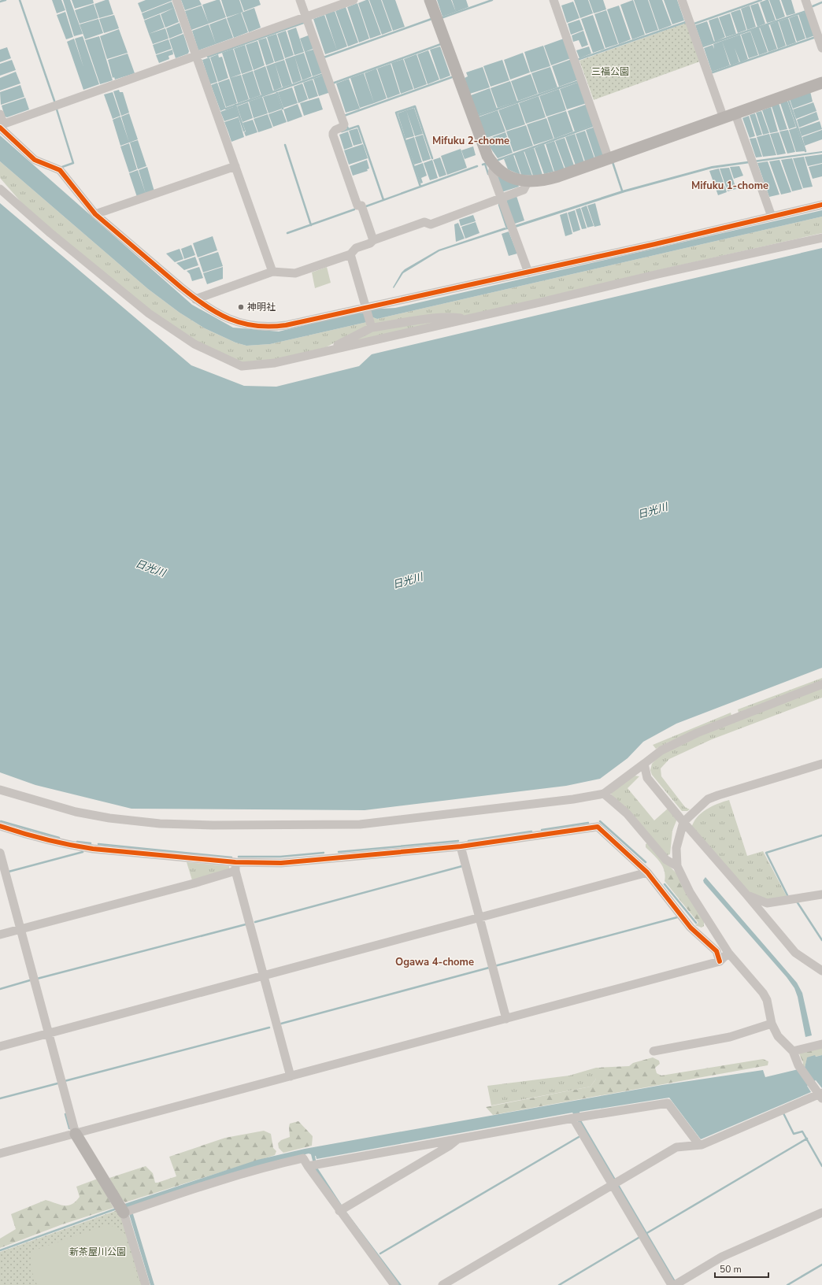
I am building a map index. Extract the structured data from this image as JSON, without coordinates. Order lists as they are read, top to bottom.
{
  "districts": ["Mifuku 2-chome", "Mifuku 1-chome", "Ogawa 4-chome"],
  "water": ["日光川"],
  "parks": ["三福公園", "新茶屋川公園"],
  "places": ["神明社"],
  "scale_bar": "50 m"
}
